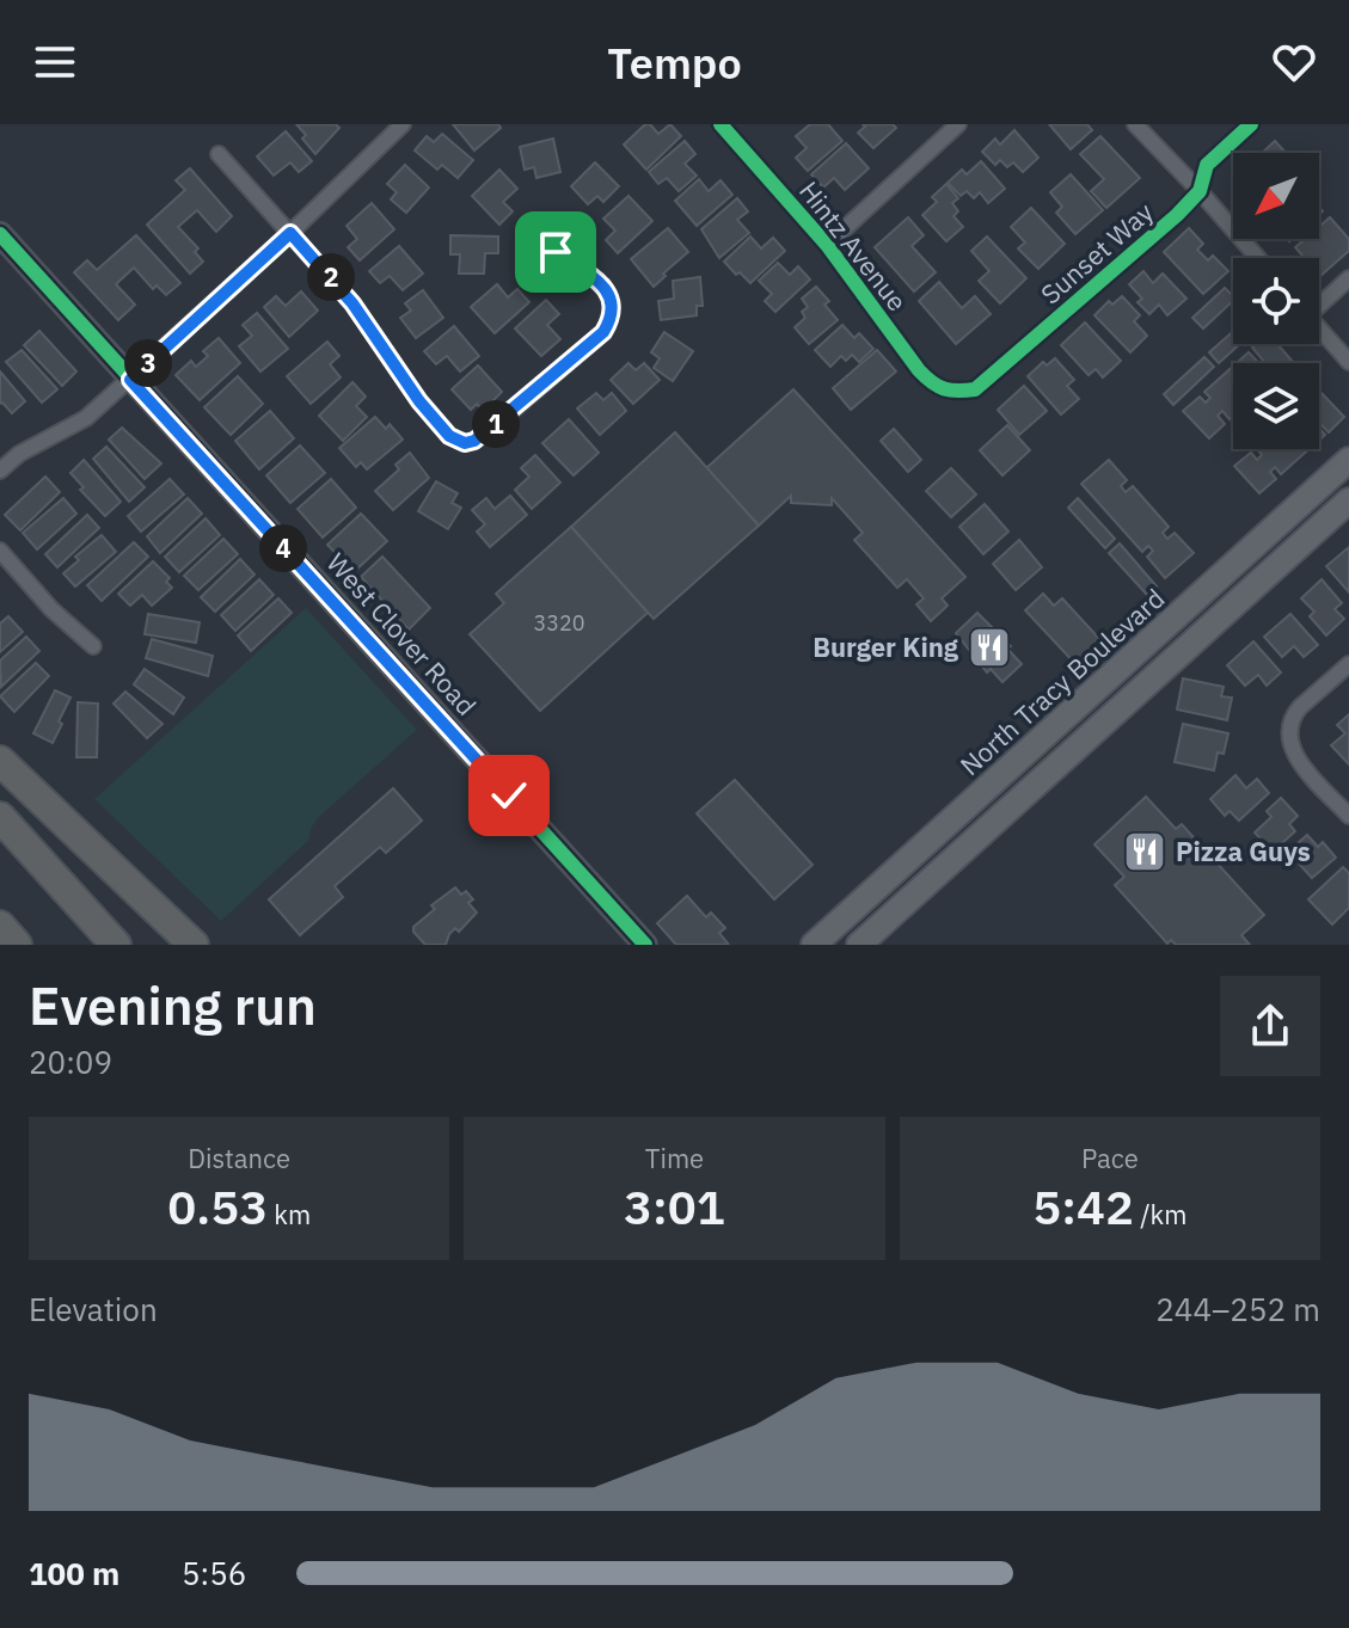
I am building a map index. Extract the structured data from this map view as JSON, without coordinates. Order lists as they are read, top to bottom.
{
  "streets": {
    "main road": ["North Tracy Boulevard"],
    "street": ["Hintz Avenue", "Sunset Way", "West Clover Road"]
  },
  "crossings": [
    ["Hintz Avenue", "Sunset Way"]
  ],
  "places": {
    "restaurant": ["Burger King", "Pizza Guys"]
  },
  "house_numbers": ["3320"],
  "north": "bottom left",
  "page": {
    "header": "Tempo",
    "pins": [
      "2",
      "3",
      "1",
      "4"
    ],
    "heading": ["Evening run", "20:09"],
    "stats": [
      ["Distance", "0.53 km"],
      ["Time", "3:01"],
      ["Pace", "5:42 /km"]
    ],
    "chart": ["Elevation", "244–252 m"],
    "list": [
      {
        "name": "100 m",
        "note": "5:56"
      }
    ]
  }
}
